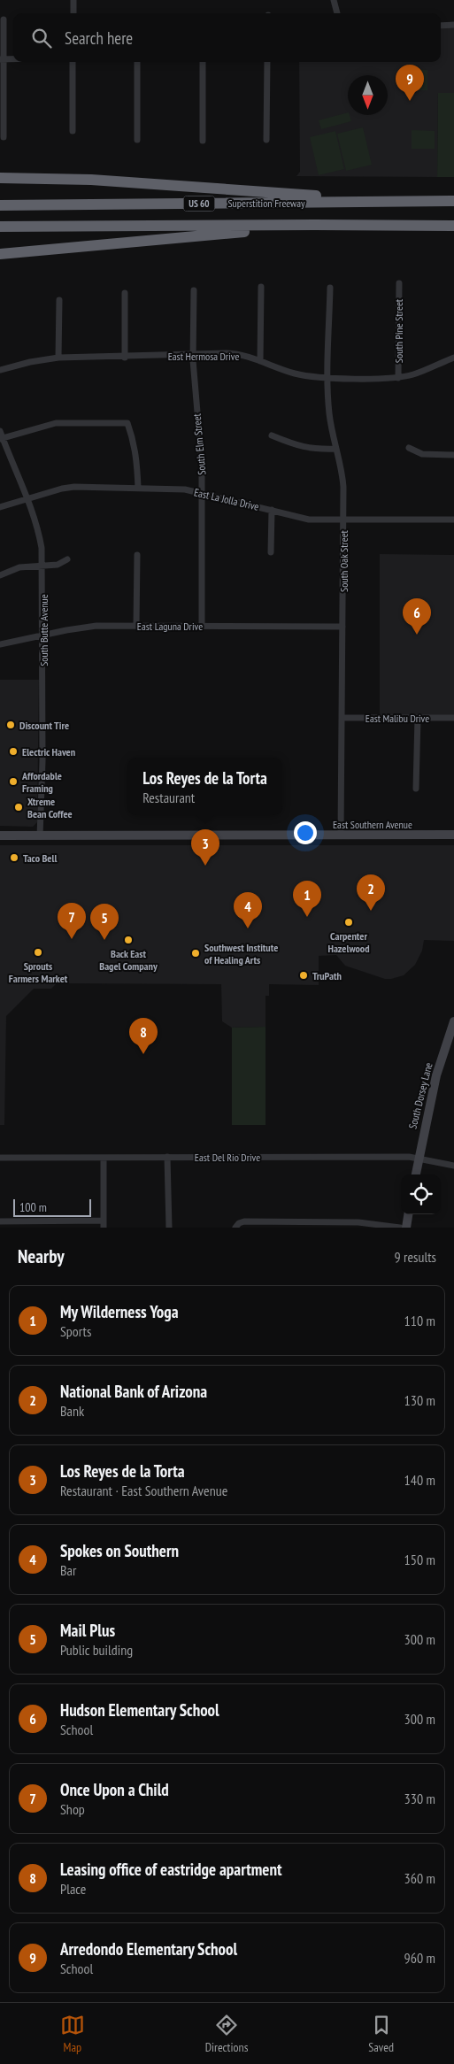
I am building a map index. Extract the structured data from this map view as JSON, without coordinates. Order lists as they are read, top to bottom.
{
  "streets": {
    "highway": ["Superstition Freeway", "US 60"],
    "main road": ["East Southern Avenue", "South Dorsey Lane"],
    "street": [
      "South Pine Street",
      "East Hermosa Drive",
      "South Elm Street",
      "East La Jolla Drive",
      "South Oak Street",
      "East Laguna Drive",
      "South Butte Avenue",
      "East Malibu Drive",
      "East Del Rio Drive"
    ]
  },
  "crossings": [
    ["South Pine Street", "East Hermosa Drive"],
    ["East Hermosa Drive", "South Elm Street"],
    ["East Hermosa Drive", "South Oak Street"],
    ["South Elm Street", "East La Jolla Drive"],
    ["South Elm Street", "East Laguna Drive"],
    ["East La Jolla Drive", "South Oak Street"],
    ["East La Jolla Drive", "South Butte Avenue"],
    ["South Oak Street", "East Laguna Drive"],
    ["South Oak Street", "East Malibu Drive"],
    ["South Oak Street", "East Southern Avenue"],
    ["East Laguna Drive", "South Butte Avenue"],
    ["South Butte Avenue", "East Southern Avenue"],
    ["South Dorsey Lane", "East Del Rio Drive"]
  ],
  "places": [
    "Discount Tire",
    "Electric Haven",
    "Affordable Framing",
    "Xtreme Bean Coffee",
    "Taco Bell",
    "Carpenter Hazelwood",
    "Back East Bagel Company",
    "Sprouts Farmers Market",
    "Southwest Institute of Healing Arts",
    "TruPath"
  ],
  "scale_bar": "100 m",
  "north": "bottom",
  "page": {
    "search": "Search here",
    "pins": [
      "9",
      "6",
      "3",
      "2",
      "1",
      "4",
      "7",
      "5",
      "8"
    ],
    "popup": ["Los Reyes de la Torta", "Restaurant"],
    "scale": "100 m",
    "heading": ["Nearby", "9 results"],
    "list": [
      {
        "mark": "1",
        "name": "My Wilderness Yoga",
        "note": "Sports",
        "value": "110 m"
      },
      {
        "mark": "2",
        "name": "National Bank of Arizona",
        "note": "Bank",
        "value": "130 m"
      },
      {
        "mark": "3",
        "name": "Los Reyes de la Torta",
        "note": "Restaurant · East Southern Avenue",
        "value": "140 m"
      },
      {
        "mark": "4",
        "name": "Spokes on Southern",
        "note": "Bar",
        "value": "150 m"
      },
      {
        "mark": "5",
        "name": "Mail Plus",
        "note": "Public building",
        "value": "300 m"
      },
      {
        "mark": "6",
        "name": "Hudson Elementary School",
        "note": "School",
        "value": "300 m"
      },
      {
        "mark": "7",
        "name": "Once Upon a Child",
        "note": "Shop",
        "value": "330 m"
      },
      {
        "mark": "8",
        "name": "Leasing office of eastridge apartment",
        "note": "Place",
        "value": "360 m"
      },
      {
        "mark": "9",
        "name": "Arredondo Elementary School",
        "note": "School",
        "value": "960 m"
      }
    ],
    "nav": ["Map", "Directions", "Saved"]
  }
}
